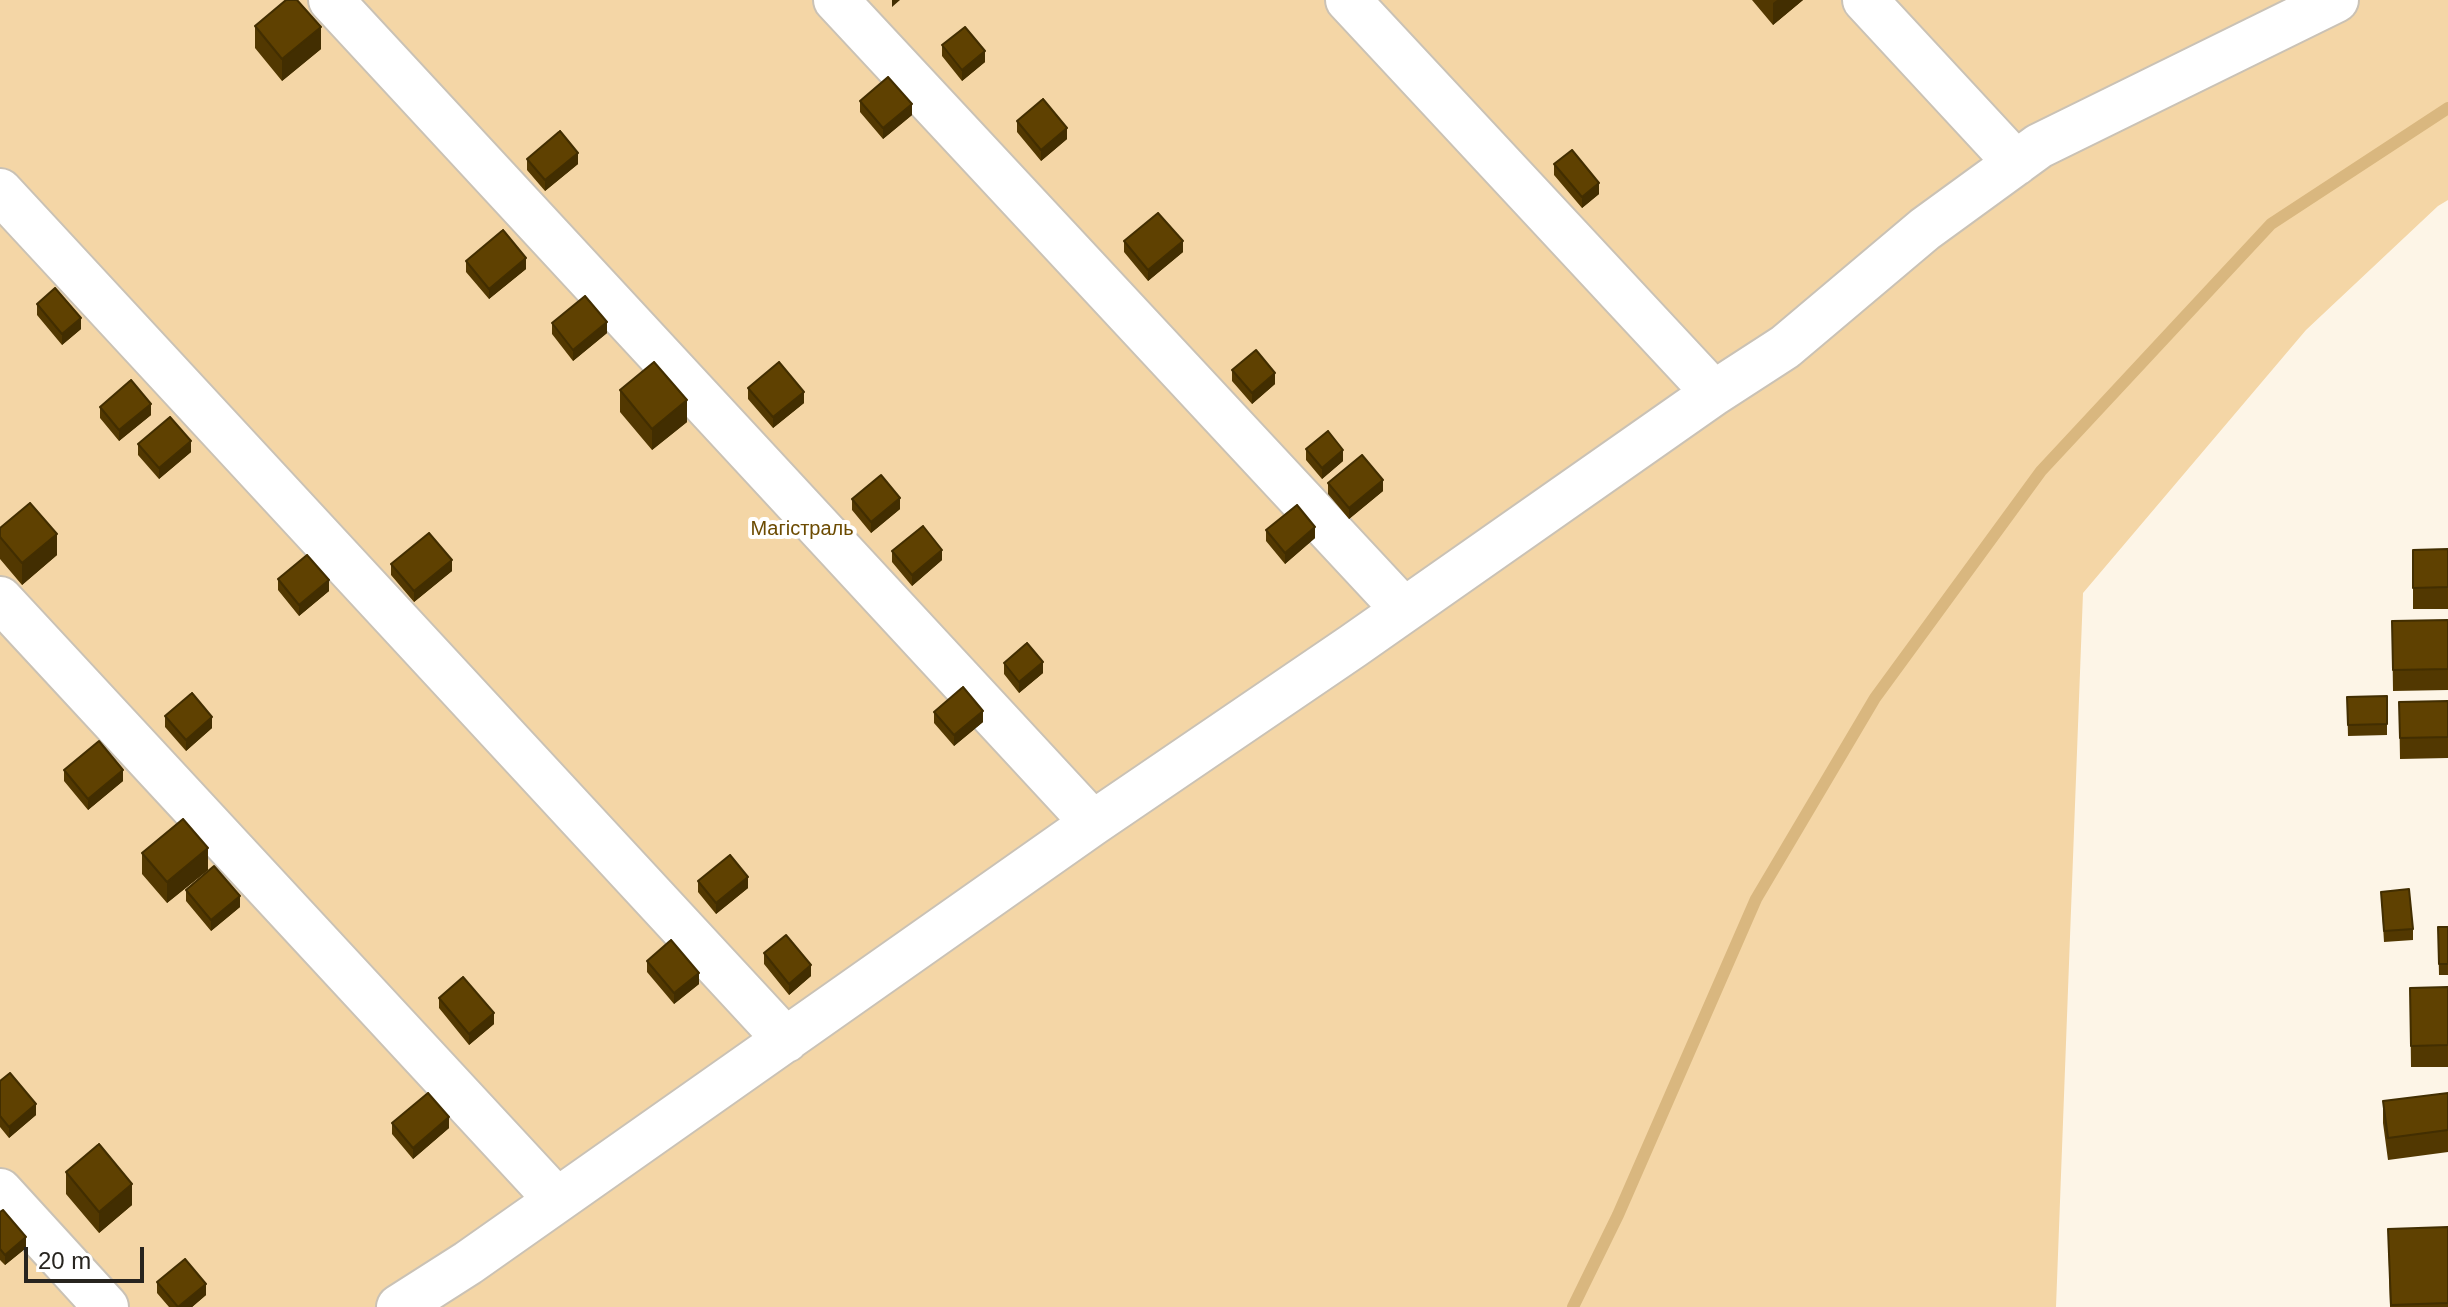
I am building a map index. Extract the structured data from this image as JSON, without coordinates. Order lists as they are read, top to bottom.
{
  "parks": ["Магістраль"],
  "scale_bar": "20 m"
}
